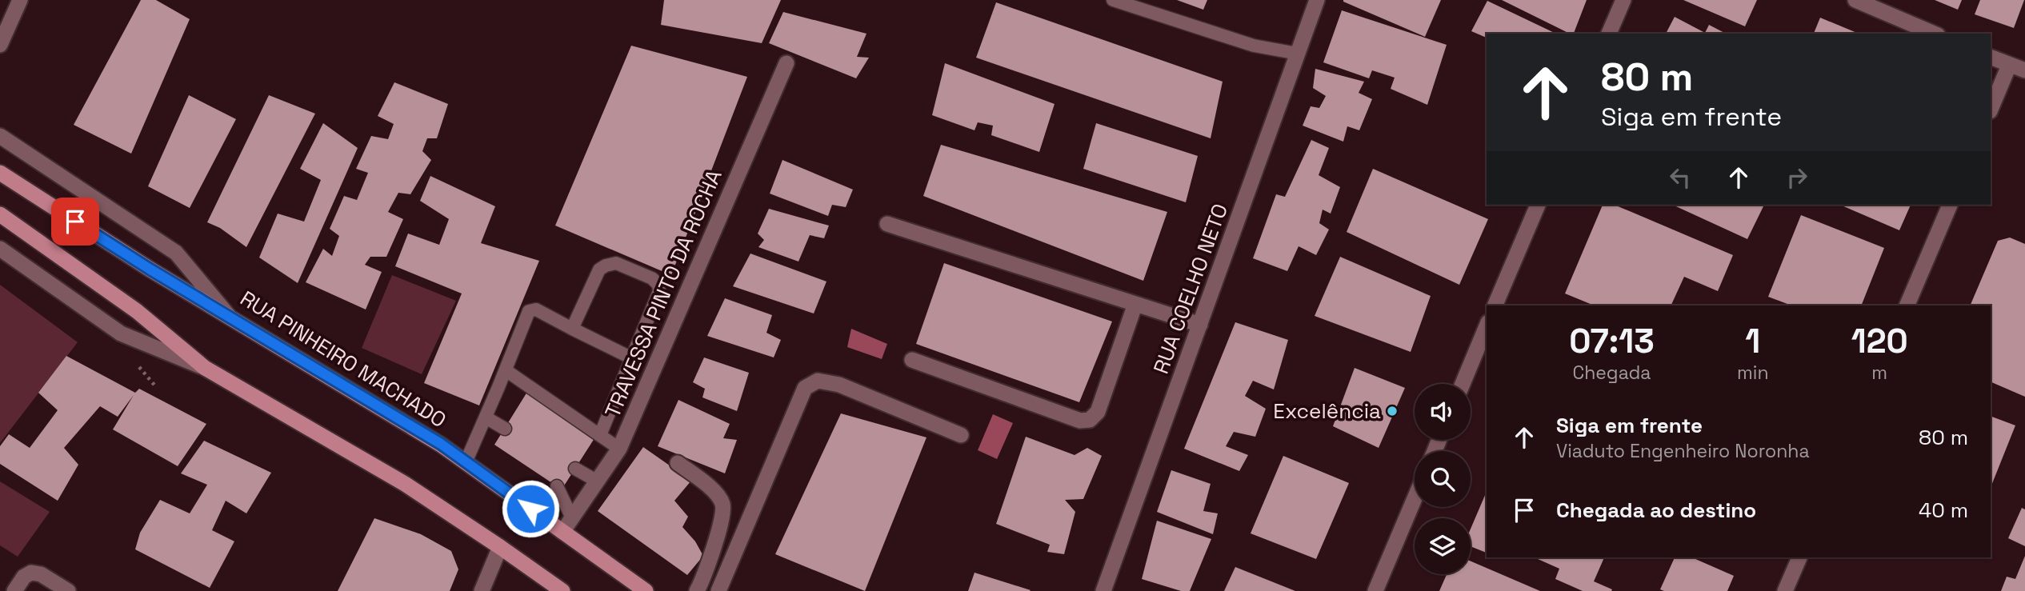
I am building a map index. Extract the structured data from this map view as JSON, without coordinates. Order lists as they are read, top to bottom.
{
  "streets": {
    "main road": ["RUA PINHEIRO MACHADO"],
    "street": ["RUA COELHO NETO", "TRAVESSA PINTO DA ROCHA"]
  },
  "crossings": [
    ["TRAVESSA PINTO DA ROCHA", "RUA PINHEIRO MACHADO"]
  ],
  "places": ["Excelência"],
  "page": {
    "turn": ["80 m", "Siga em frente"],
    "eta": [
      "07:13",
      "Chegada",
      "1",
      "min",
      "120",
      "m"
    ],
    "list": [
      {
        "name": "Siga em frente",
        "note": "Viaduto Engenheiro Noronha",
        "value": "80 m"
      },
      {
        "name": "Chegada ao destino",
        "value": "40 m"
      }
    ]
  }
}
